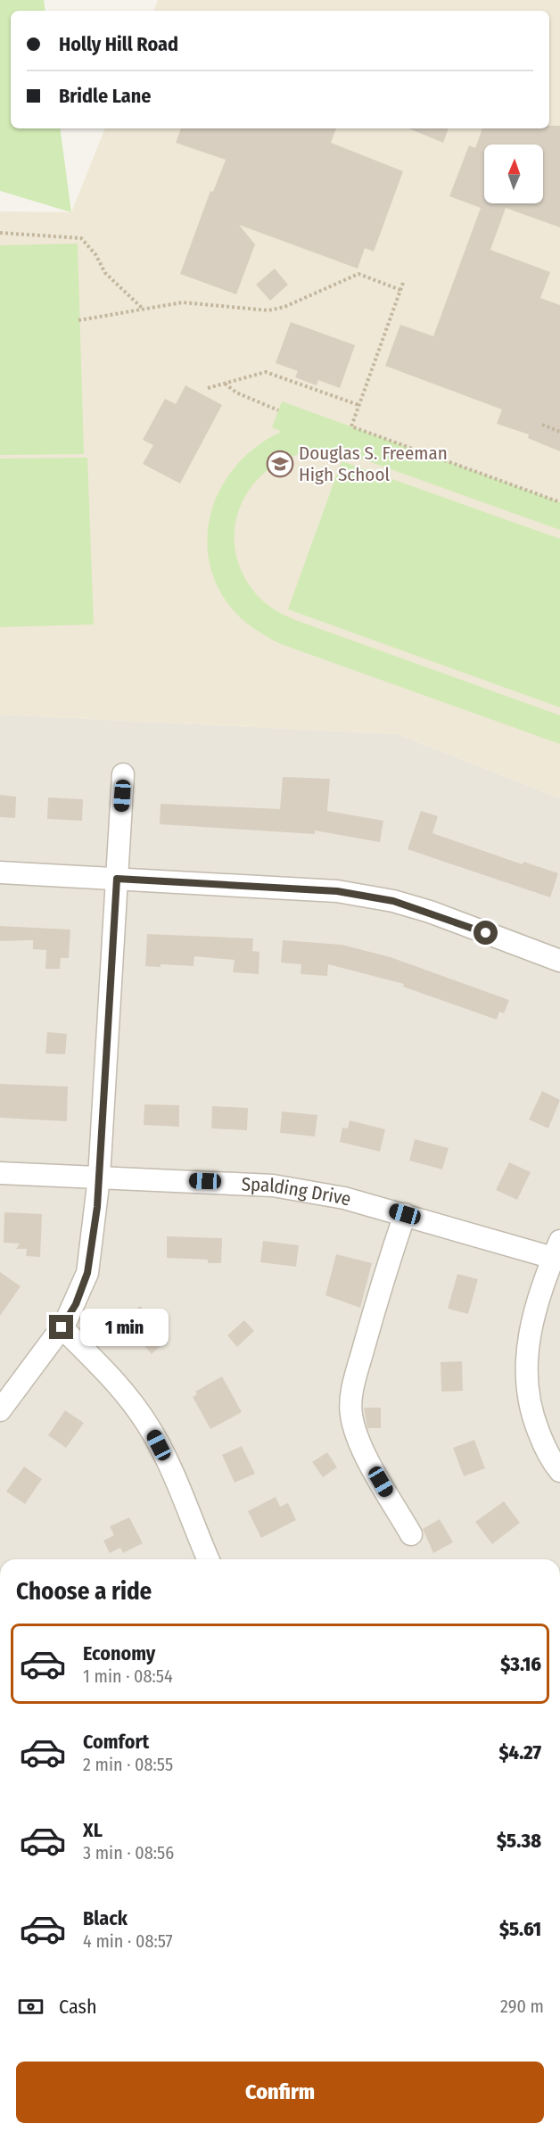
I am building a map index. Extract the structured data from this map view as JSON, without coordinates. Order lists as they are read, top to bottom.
{
  "streets": {
    "street": ["Spalding Drive"]
  },
  "places": {
    "school or university": ["Douglas S. Freeman High School"]
  },
  "north": "top",
  "page": {
    "banner": ["Holly Hill Road", "Bridle Lane"],
    "bubble": "1 min",
    "heading": "Choose a ride",
    "list": [
      {
        "name": "Economy",
        "note": "1 min · 08:54",
        "value": "$3.16"
      },
      {
        "name": "Comfort",
        "note": "2 min · 08:55",
        "value": "$4.27"
      },
      {
        "name": "XL",
        "note": "3 min · 08:56",
        "value": "$5.38"
      },
      {
        "name": "Black",
        "note": "4 min · 08:57",
        "value": "$5.61"
      }
    ],
    "pay": ["Cash", "290 m"],
    "buttons": "Confirm"
  }
}
